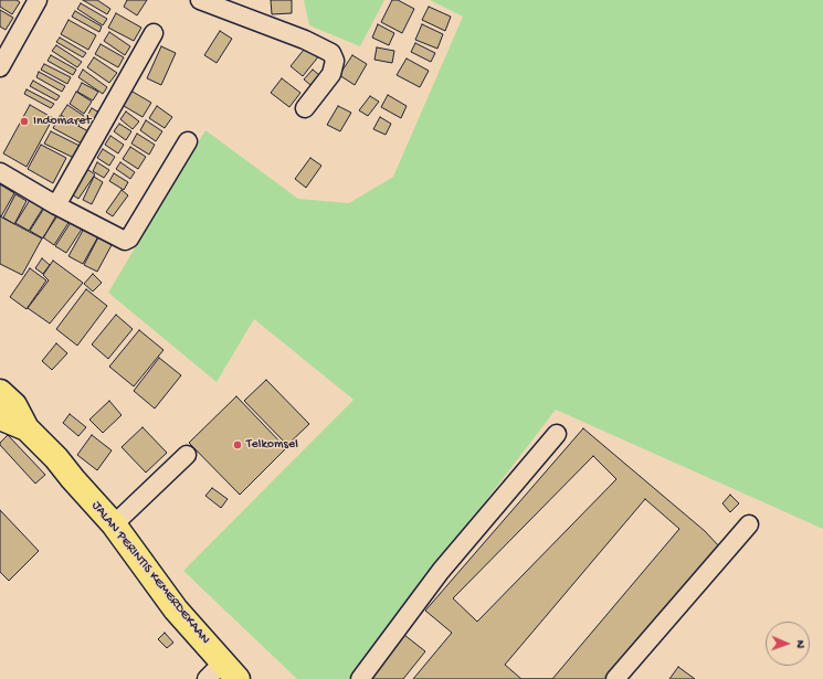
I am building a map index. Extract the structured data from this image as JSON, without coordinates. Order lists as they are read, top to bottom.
{
  "streets": {
    "highway": ["JALAN PERINTIS KEMERDEKAAN"]
  },
  "places": ["Indomaret", "Telkomsel"],
  "north": "right"
}
